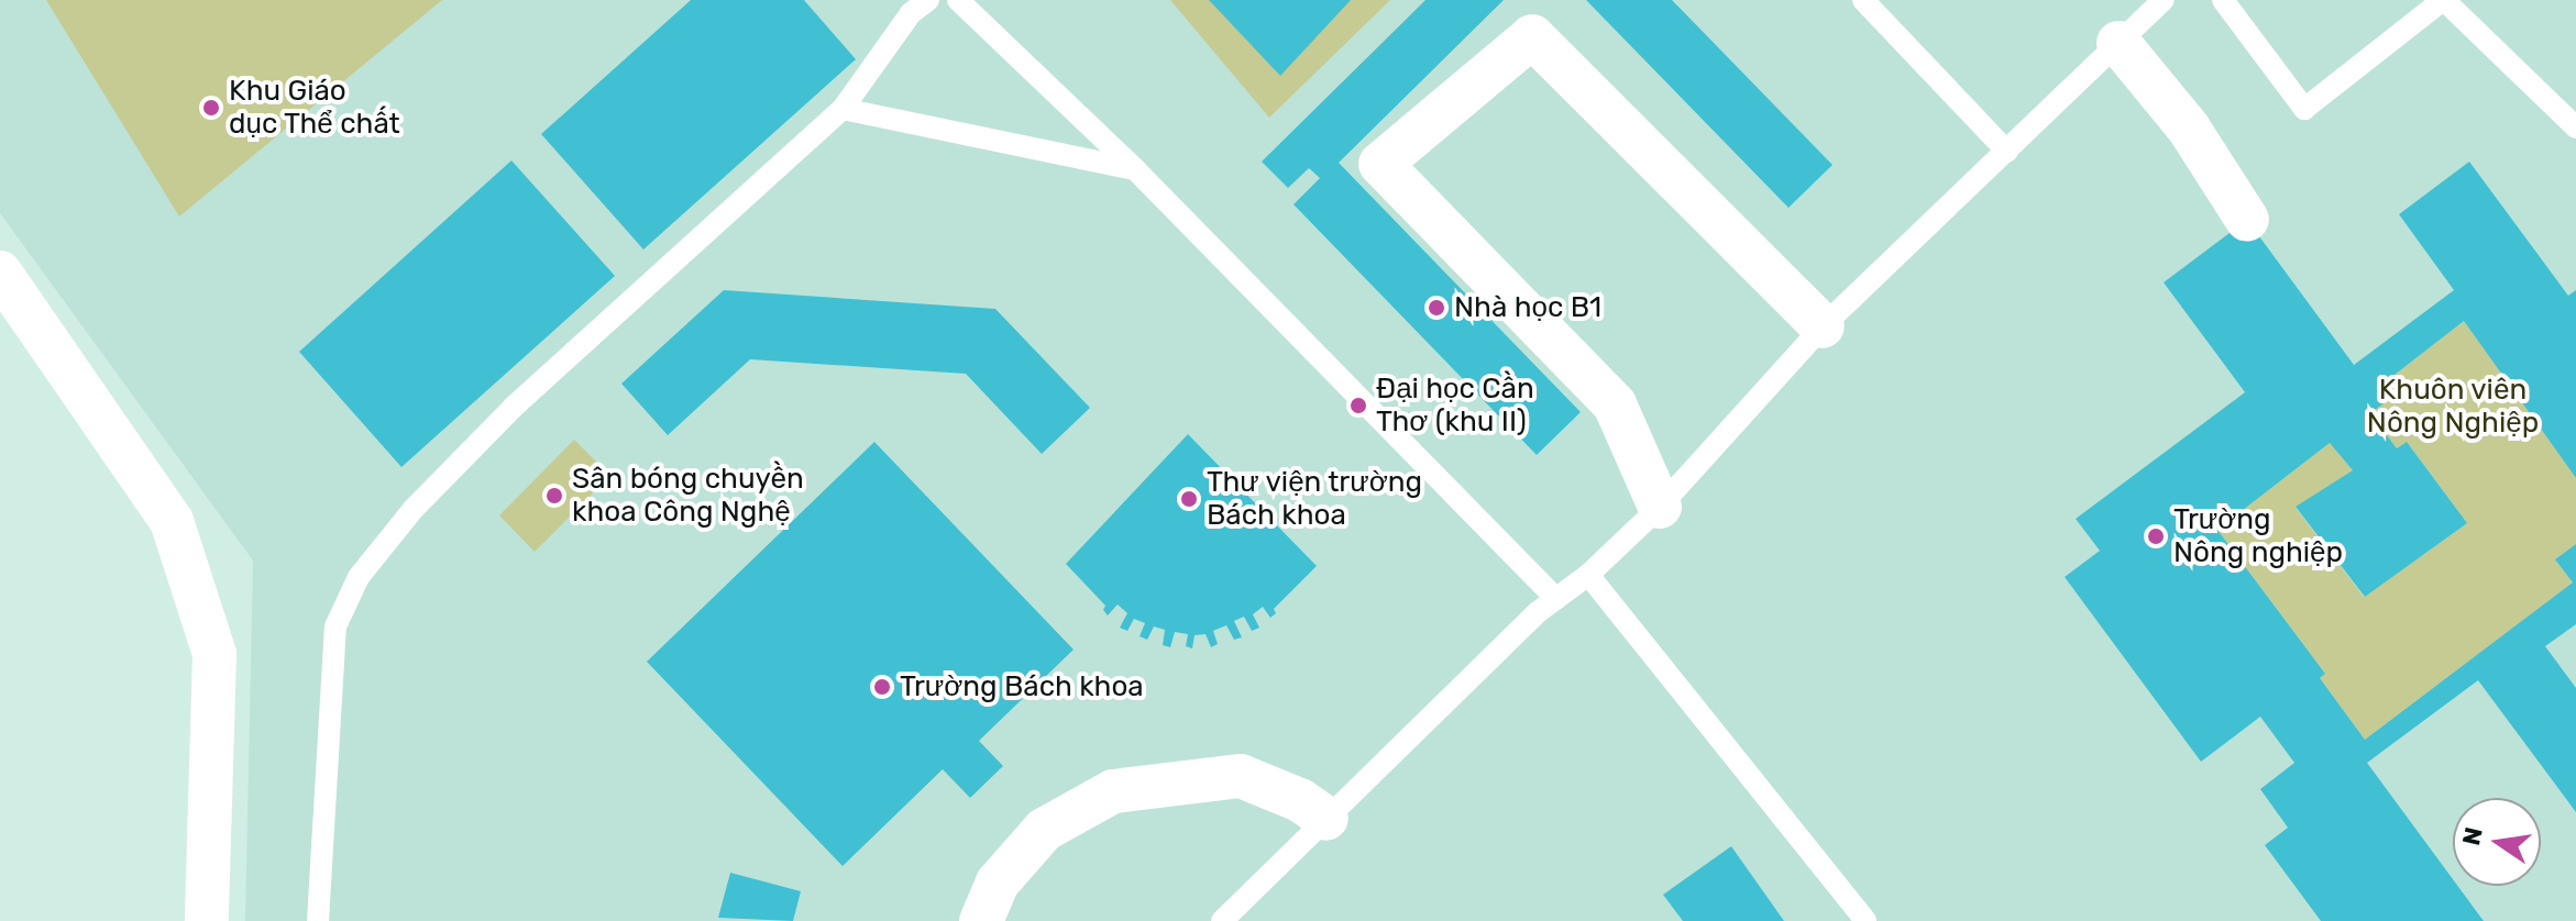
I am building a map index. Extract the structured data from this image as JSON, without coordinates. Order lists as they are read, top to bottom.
{
  "parks": ["Khuôn viên Nông Nghiệp"],
  "places": [
    "Khu Giáo dục Thể chất",
    "Nhà học B1",
    "Đại học Cần Thơ (khu II)",
    "Sân bóng chuyền khoa Công Nghệ",
    "Thư viện trường Bách khoa",
    "Trường Nông nghiệp",
    "Trường Bách khoa"
  ],
  "north": "left"
}
